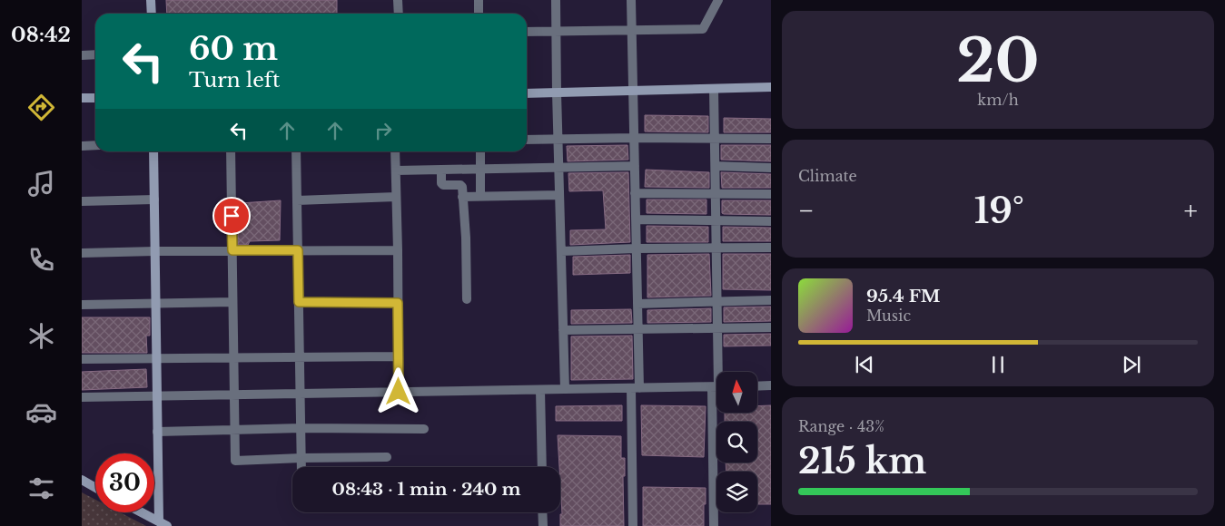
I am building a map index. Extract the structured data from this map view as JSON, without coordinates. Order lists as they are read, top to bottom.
{
  "north": "top",
  "page": {
    "tabs": "08:42",
    "tile": [
      ["20", "km/h"],
      "Climate",
      ["Range · 43%", "215 km"]
    ],
    "turn": ["60 m", "Turn left"],
    "heat": ["−", "19°", "+"],
    "song": ["95.4 FM", "Music"],
    "limit": "30",
    "trip": "08:43 · 1 min · 240 m"
  }
}
